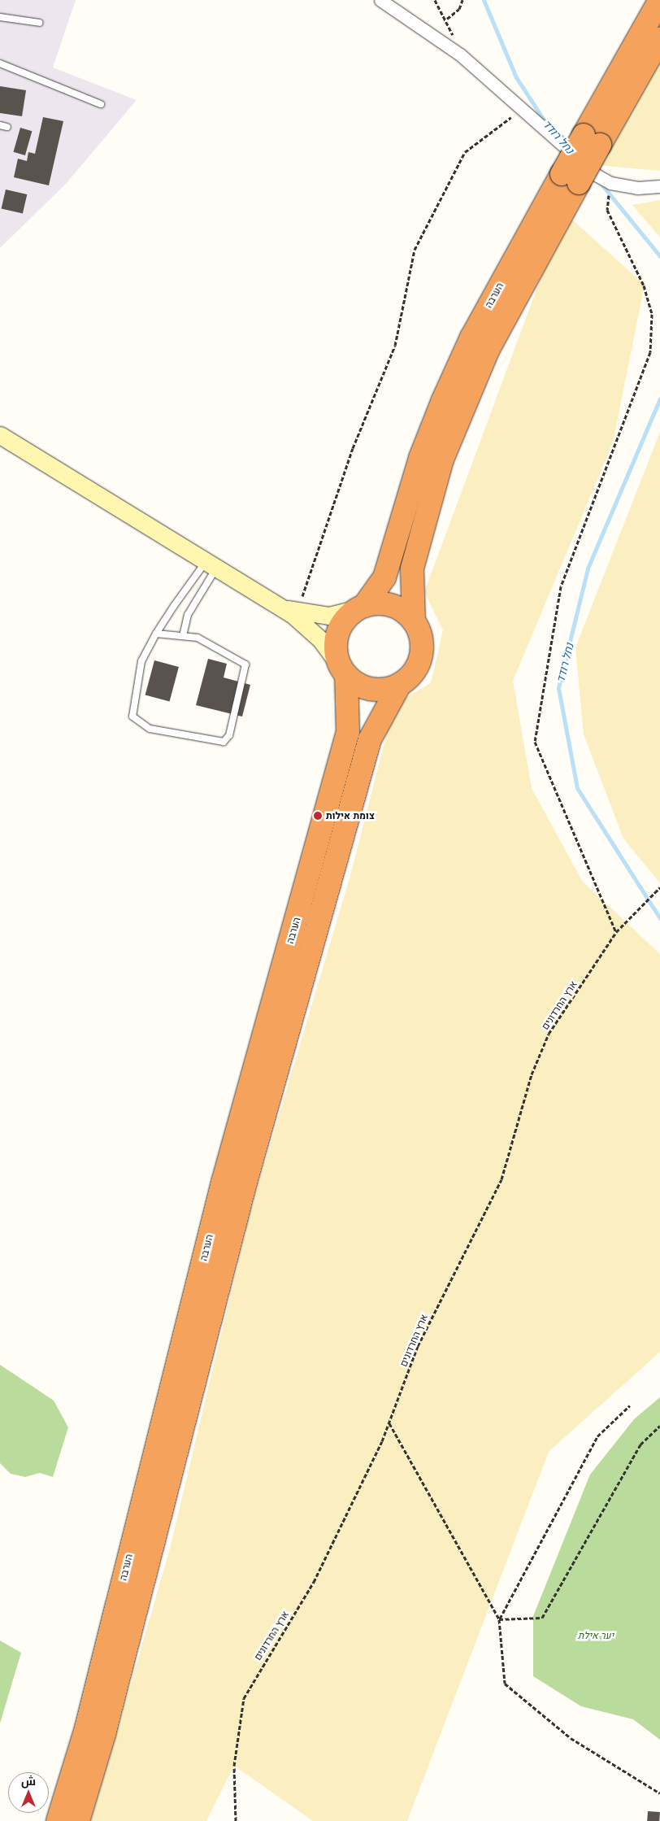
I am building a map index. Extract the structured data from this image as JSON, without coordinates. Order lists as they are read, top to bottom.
{
  "streets": {
    "highway": ["הערבה"],
    "path": ["ארץ החרדונים"]
  },
  "water": ["נחל רודד"],
  "parks": ["יער אילת"],
  "places": ["צומת אילות"],
  "north": "top"
}
